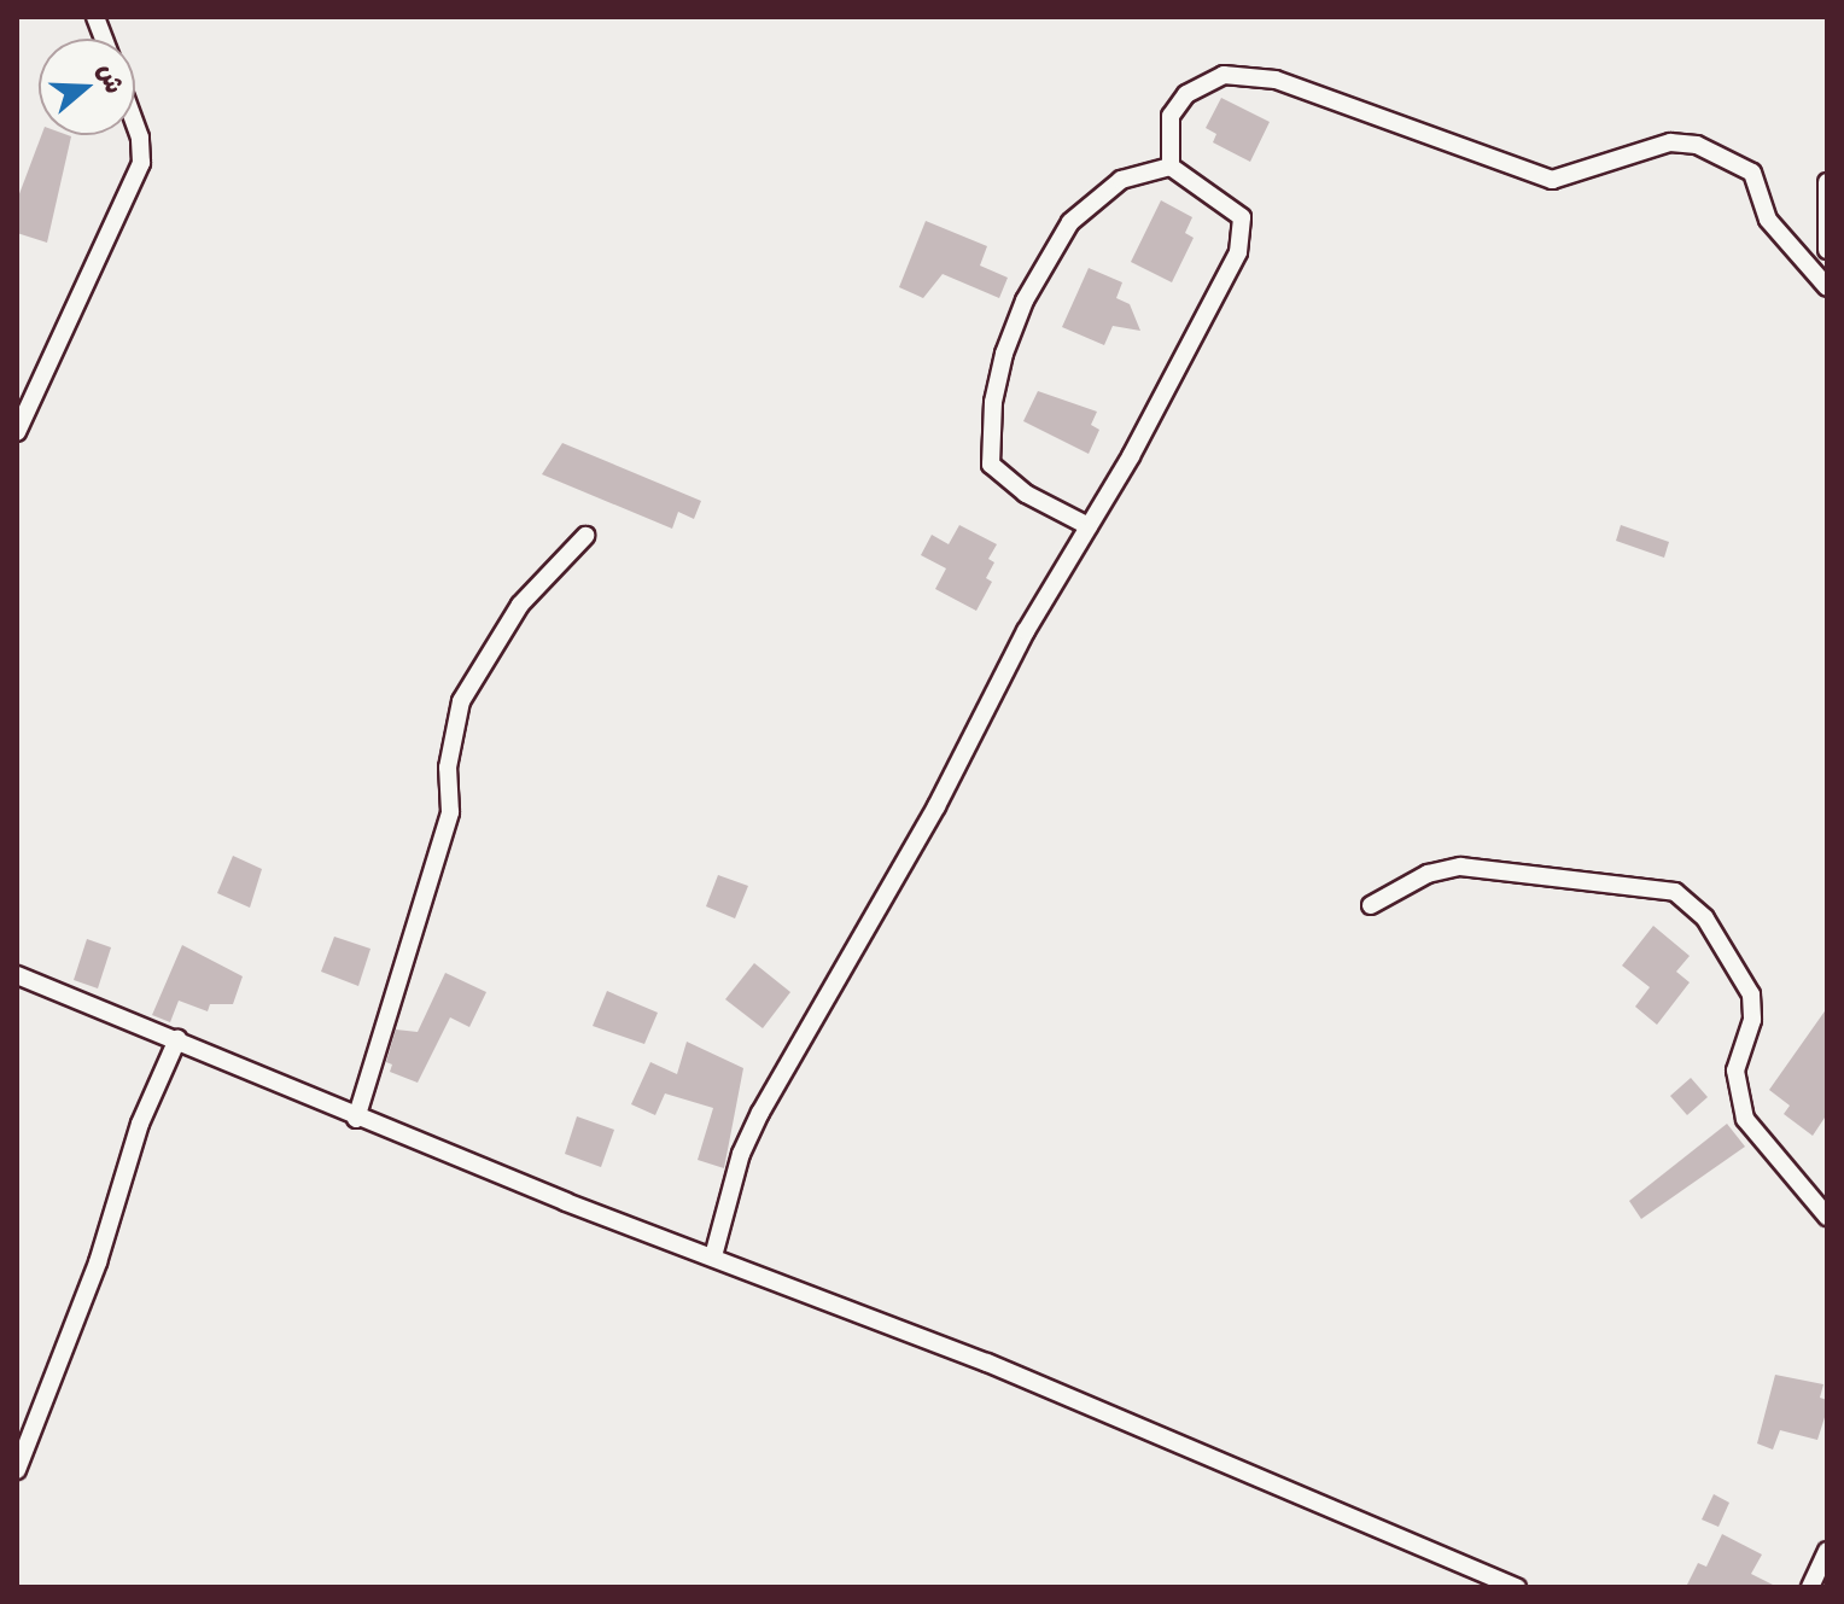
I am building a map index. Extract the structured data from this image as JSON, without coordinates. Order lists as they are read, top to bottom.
{
  "north": "right"
}
